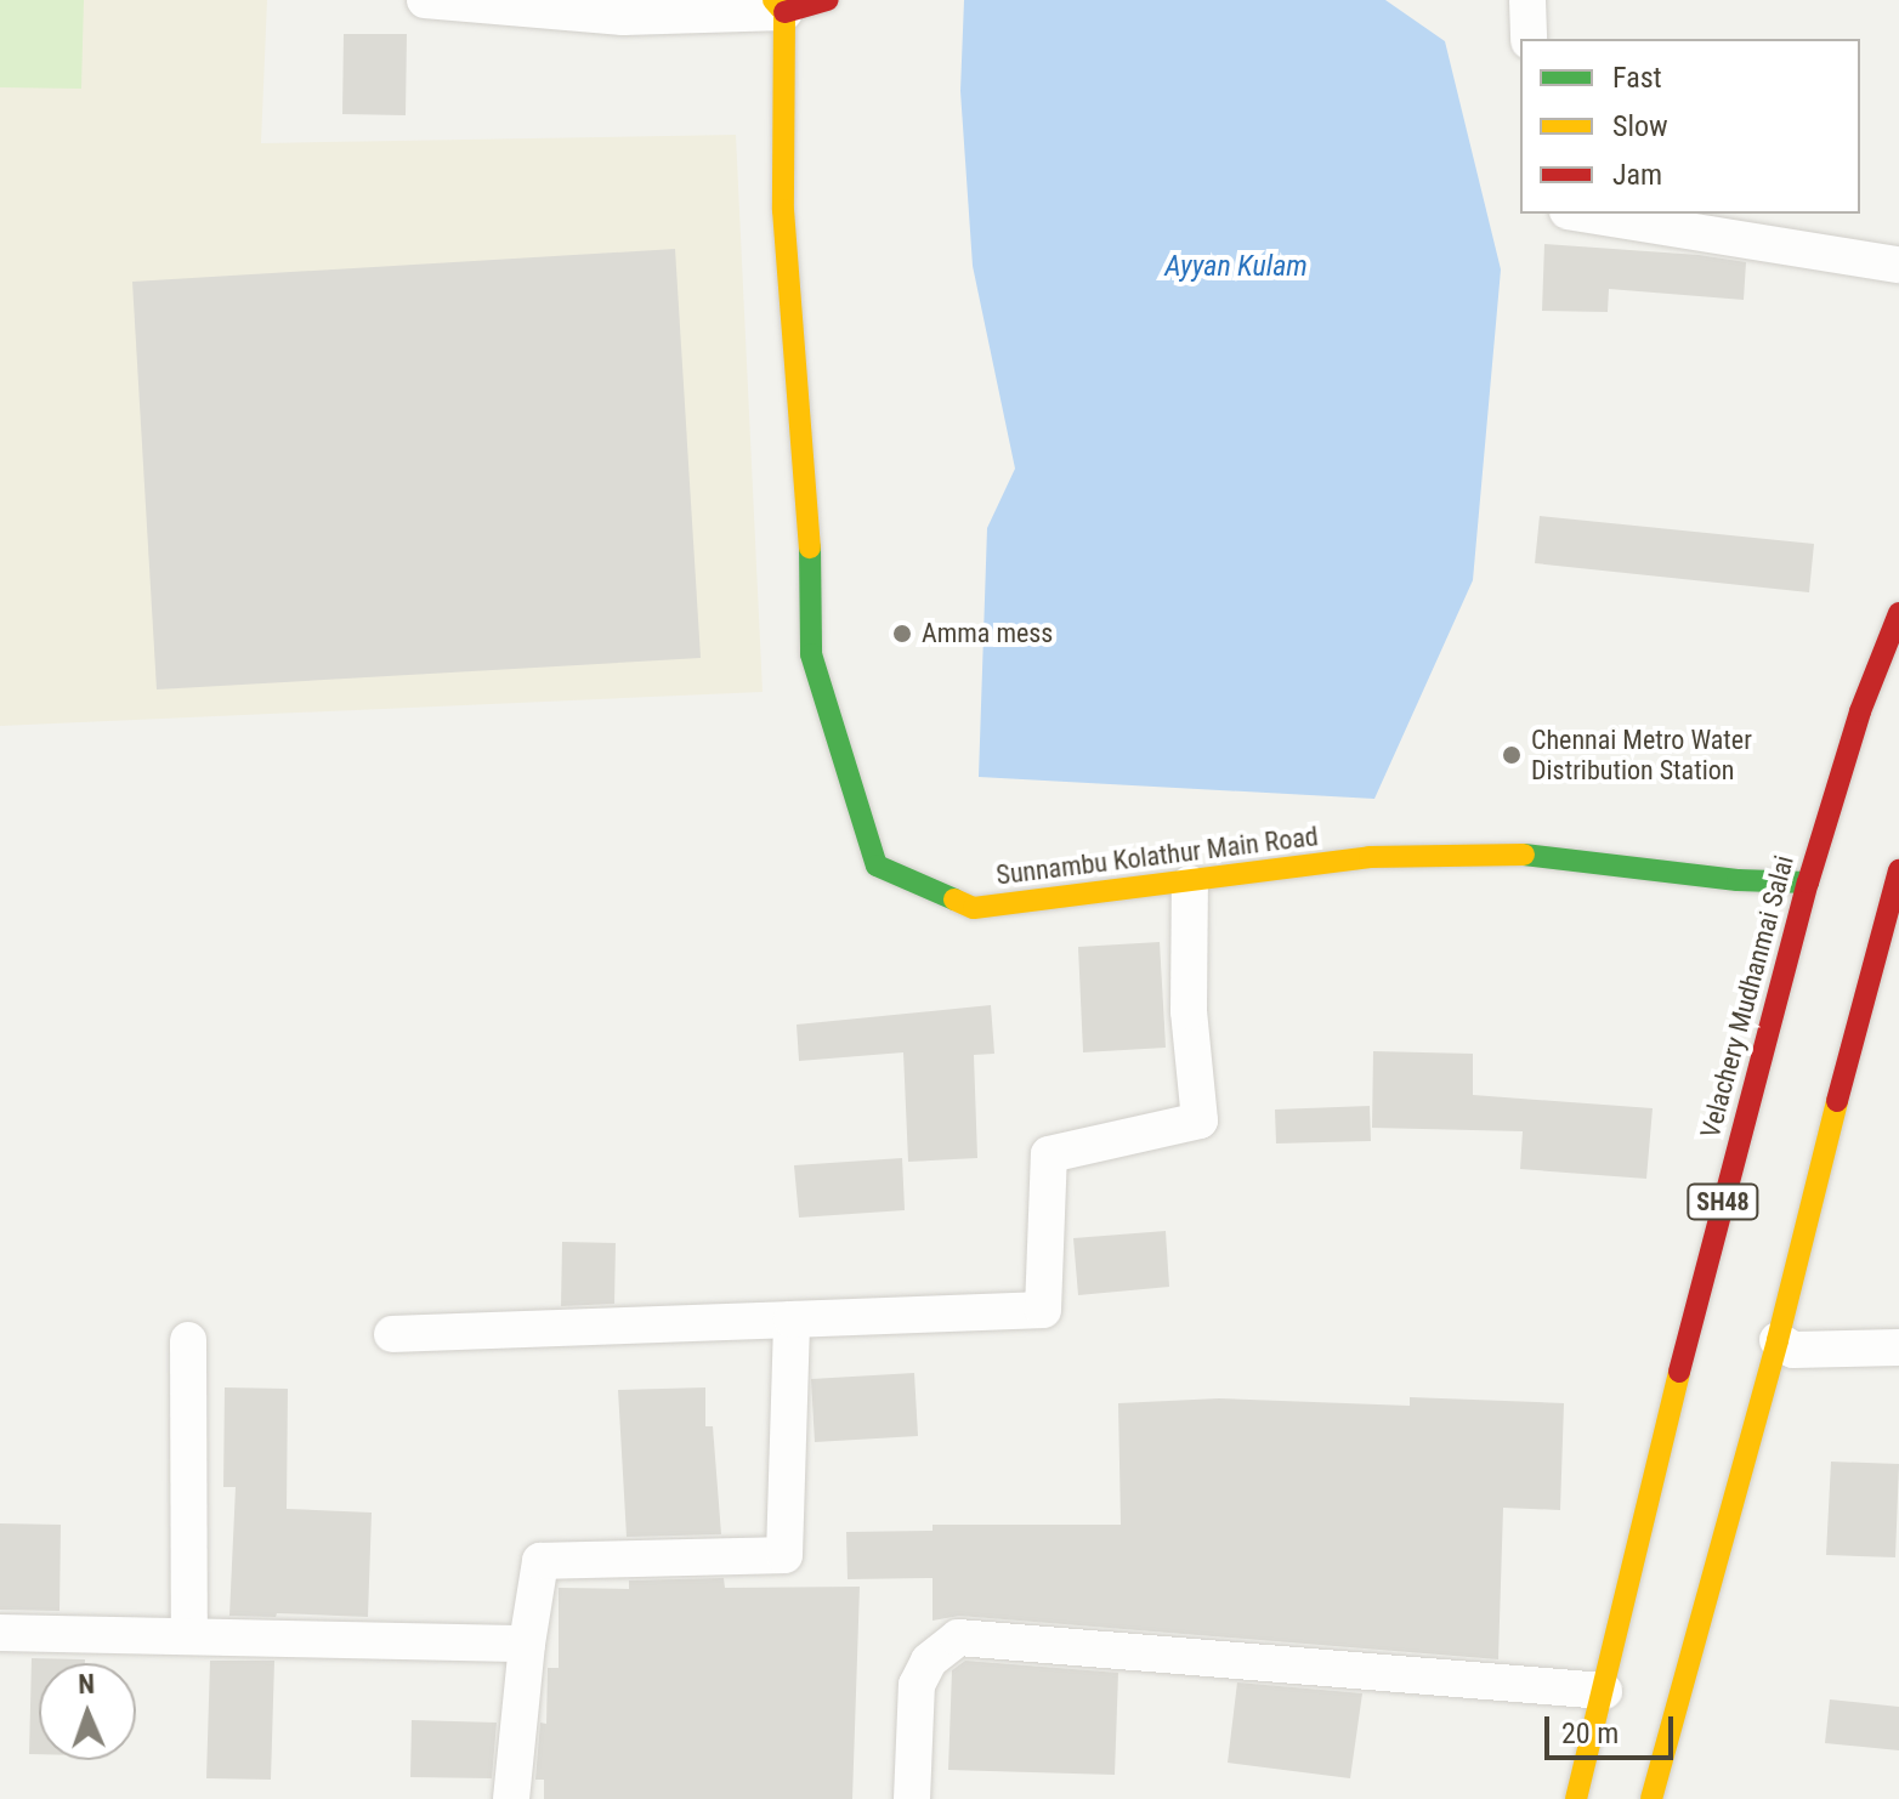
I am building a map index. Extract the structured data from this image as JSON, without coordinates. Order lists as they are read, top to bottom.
{
  "streets": {
    "main road": ["Sunnambu Kolathur Main Road", "Velachery Mudhanmai Salai", "SH48"]
  },
  "crossings": [
    ["Sunnambu Kolathur Main Road", "Velachery Mudhanmai Salai"]
  ],
  "water": ["Ayyan Kulam"],
  "places": ["Amma mess", "Chennai Metro Water Distribution Station"],
  "legend": ["Fast", "Slow", "Jam"],
  "scale_bar": "20 m",
  "north": "top"
}
